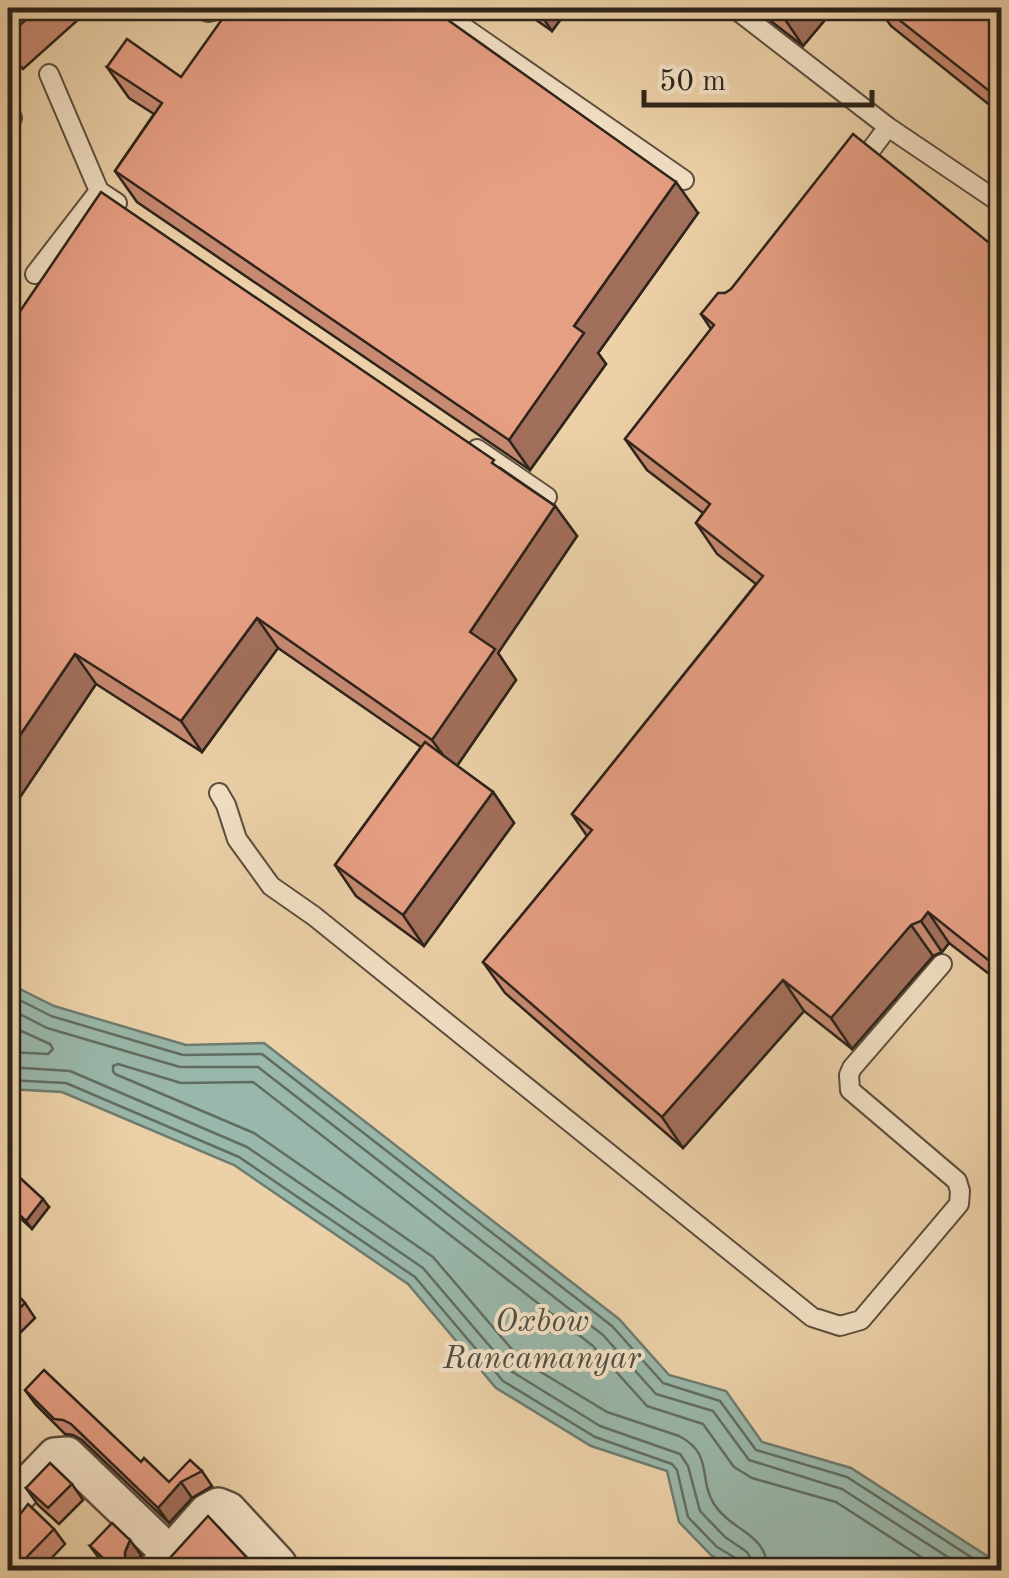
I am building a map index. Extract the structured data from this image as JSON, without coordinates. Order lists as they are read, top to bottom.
{
  "water": ["Oxbow Rancamanyar"],
  "scale_bar": "50 m"
}
